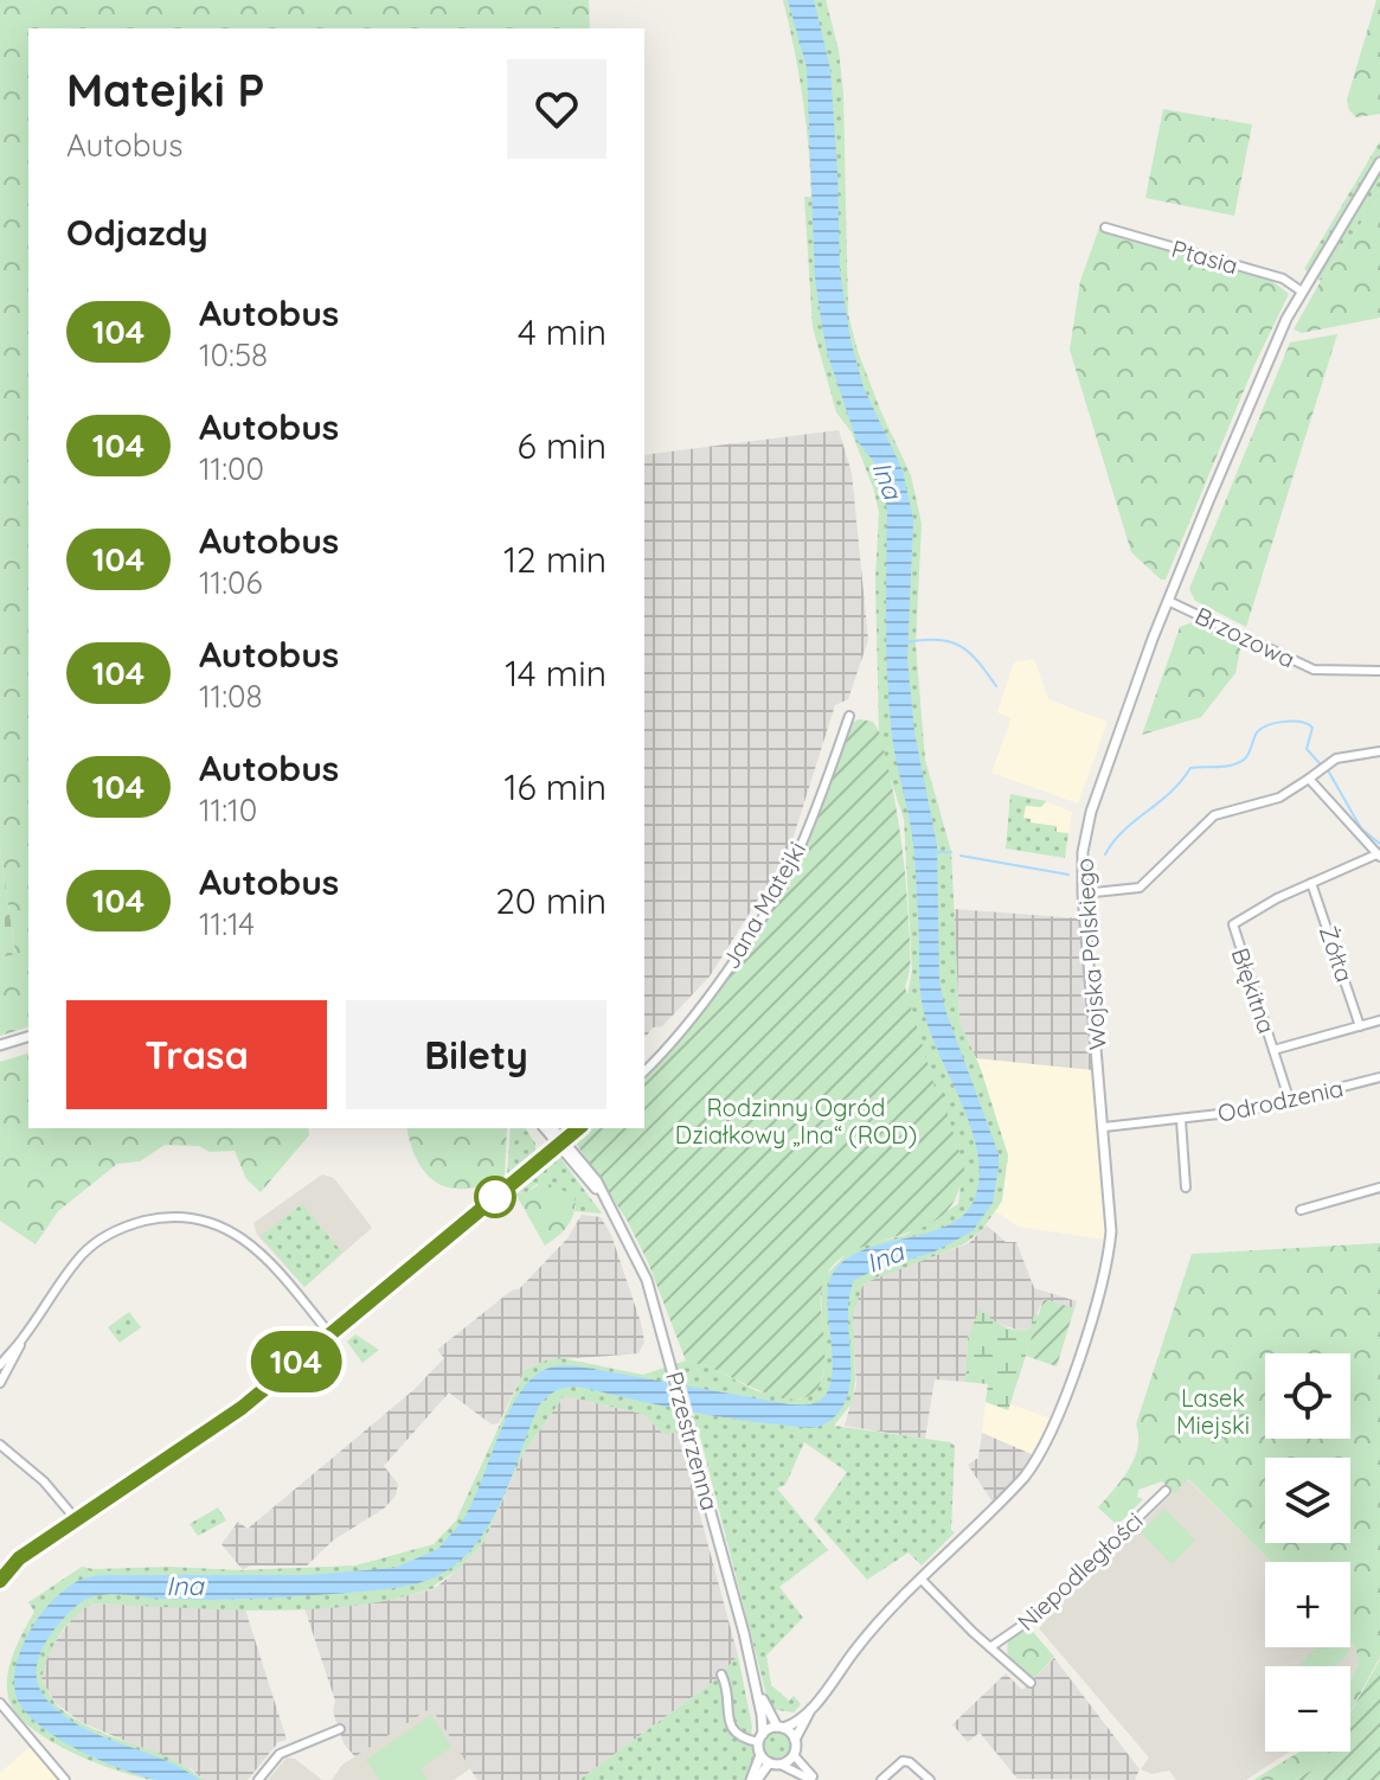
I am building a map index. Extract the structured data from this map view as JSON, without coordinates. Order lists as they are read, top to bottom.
{
  "streets": {
    "street": [
      "Ptasia",
      "Brzozowa",
      "Jana Matejki",
      "Wojska Polskiego",
      "Żółta",
      "Błękitna",
      "Odrodzenia",
      "Przestrzenna",
      "Niepodległości"
    ]
  },
  "crossings": [
    ["Ptasia", "Wojska Polskiego"],
    ["Brzozowa", "Wojska Polskiego"],
    ["Wojska Polskiego", "Odrodzenia"],
    ["Wojska Polskiego", "Przestrzenna"],
    ["Żółta", "Błękitna"],
    ["Błękitna", "Odrodzenia"]
  ],
  "water": ["Ina"],
  "parks": ["Rodzinny Ogród Działkowy „Ina“ (ROD)", "Lasek Miejski"],
  "lines": ["bus line 104"],
  "page": {
    "on_map": "104",
    "heading": [
      ["Matejki P", "Autobus"],
      "Odjazdy"
    ],
    "list": [
      {
        "mark": "104",
        "name": "Autobus",
        "note": "10:58",
        "value": "4 min"
      },
      {
        "mark": "104",
        "name": "Autobus",
        "note": "11:00",
        "value": "6 min"
      },
      {
        "mark": "104",
        "name": "Autobus",
        "note": "11:06",
        "value": "12 min"
      },
      {
        "mark": "104",
        "name": "Autobus",
        "note": "11:08",
        "value": "14 min"
      },
      {
        "mark": "104",
        "name": "Autobus",
        "note": "11:10",
        "value": "16 min"
      },
      {
        "mark": "104",
        "name": "Autobus",
        "note": "11:14",
        "value": "20 min"
      }
    ],
    "buttons": ["Trasa", "Bilety"],
    "map_buttons": ["+", "−"]
  }
}
